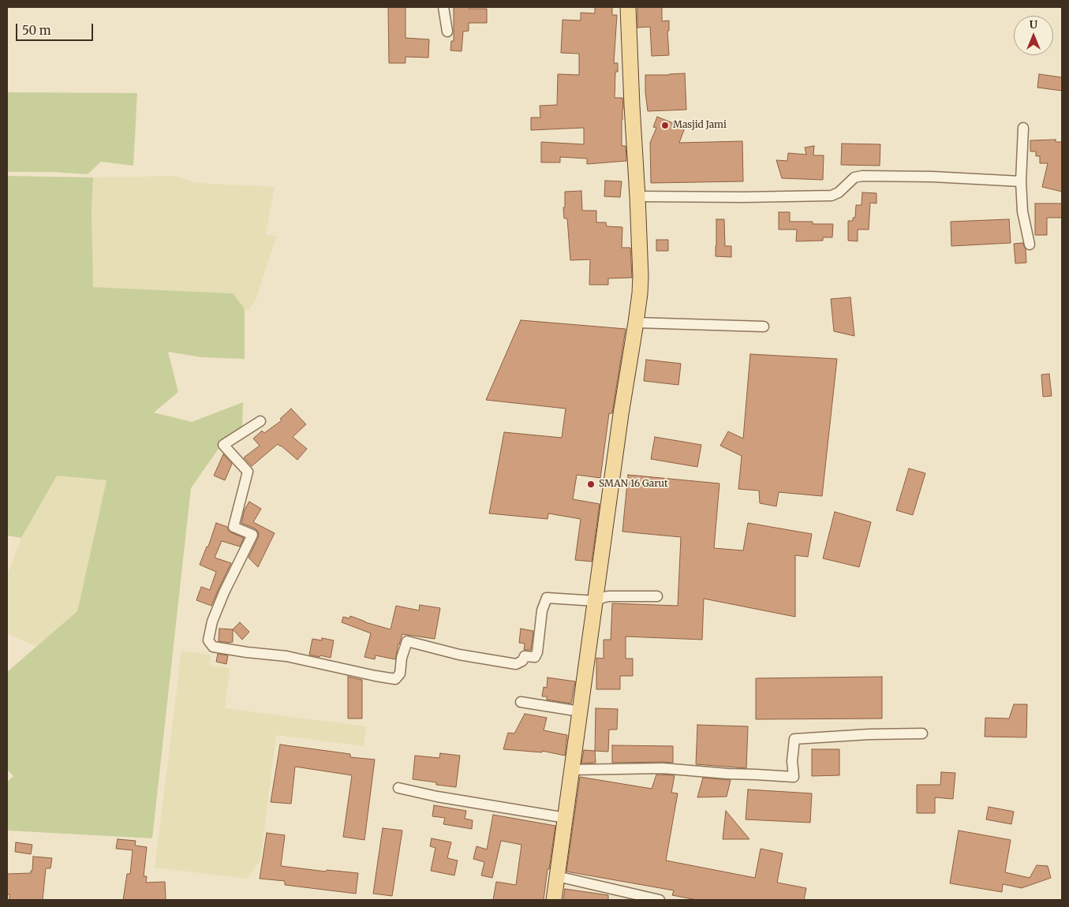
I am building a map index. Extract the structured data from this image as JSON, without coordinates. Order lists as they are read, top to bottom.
{
  "places": ["Masjid Jami", "SMAN 16 Garut"],
  "scale_bar": "50 m",
  "north": "top"
}
